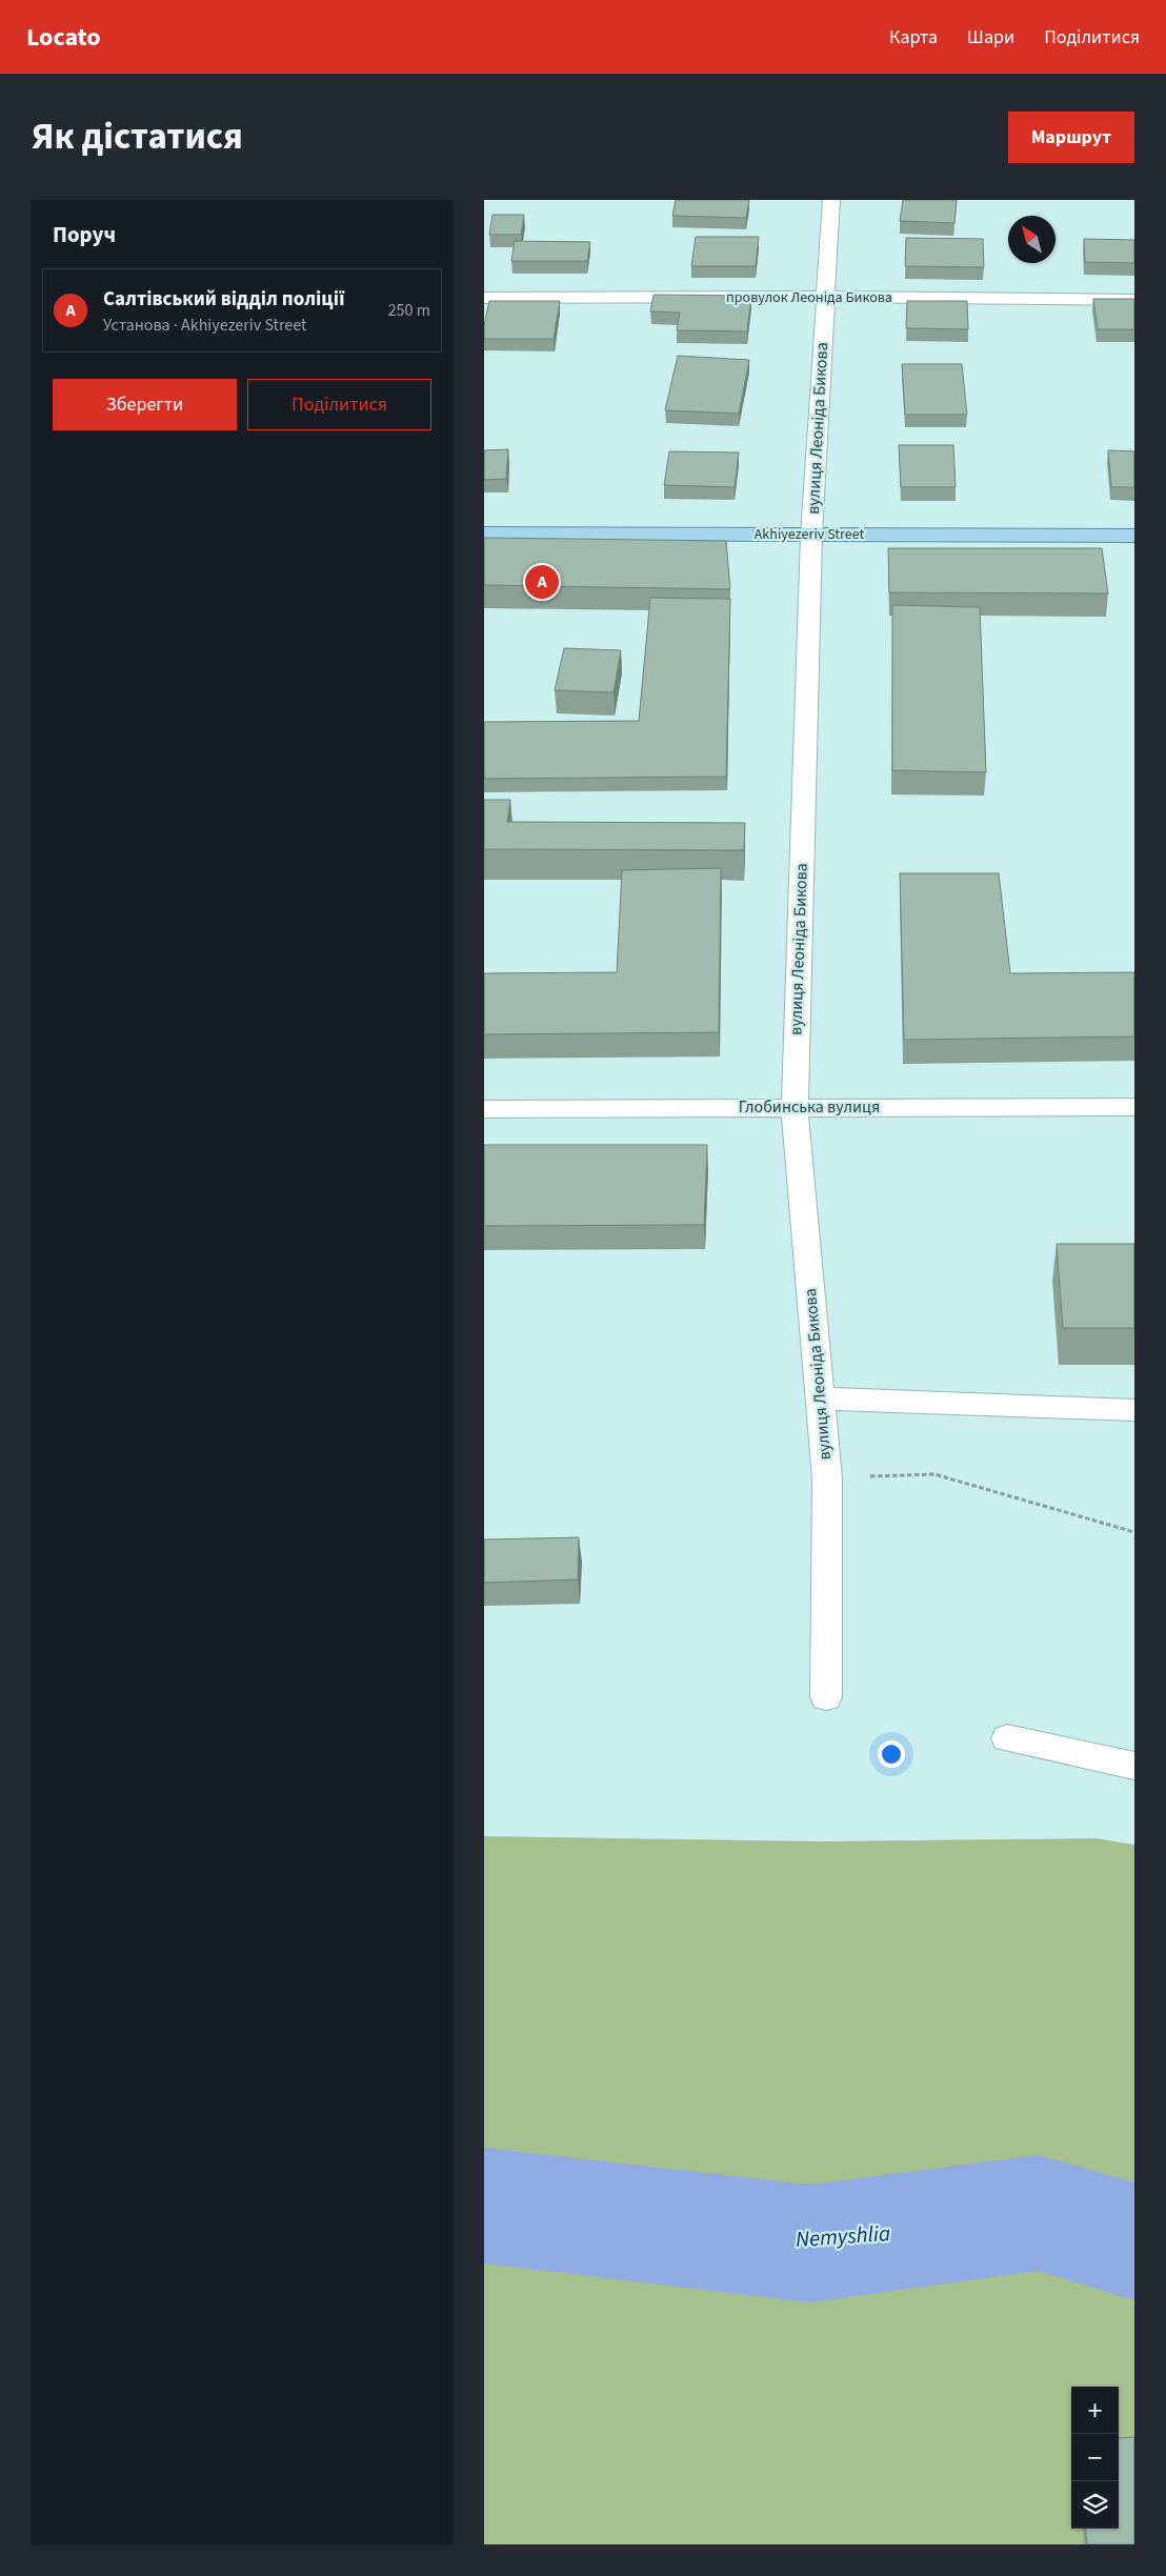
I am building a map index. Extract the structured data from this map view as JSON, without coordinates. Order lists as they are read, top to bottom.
{
  "streets": {
    "main road": ["Akhiyezeriv Street"],
    "street": ["провулок Леоніда Бикова", "вулиця Леоніда Бикова", "Глобинська вулиця"]
  },
  "crossings": [
    ["провулок Леоніда Бикова", "вулиця Леоніда Бикова"],
    ["вулиця Леоніда Бикова", "Akhiyezeriv Street"],
    ["вулиця Леоніда Бикова", "Глобинська вулиця"]
  ],
  "water": ["Nemyshlia"],
  "north": "top left",
  "page": {
    "header": "Locato",
    "nav": ["Карта", "Шари", "Поділитися"],
    "title": "Як дістатися",
    "buttons": [
      "Маршрут",
      ["Зберегти", "Поділитися"]
    ],
    "heading": "Поруч",
    "list": [
      {
        "mark": "A",
        "name": "Салтівський відділ поліції",
        "note": "Установа · Akhiyezeriv Street",
        "value": "250 m"
      }
    ],
    "pins": "A",
    "map_buttons": ["+", "−"]
  }
}
